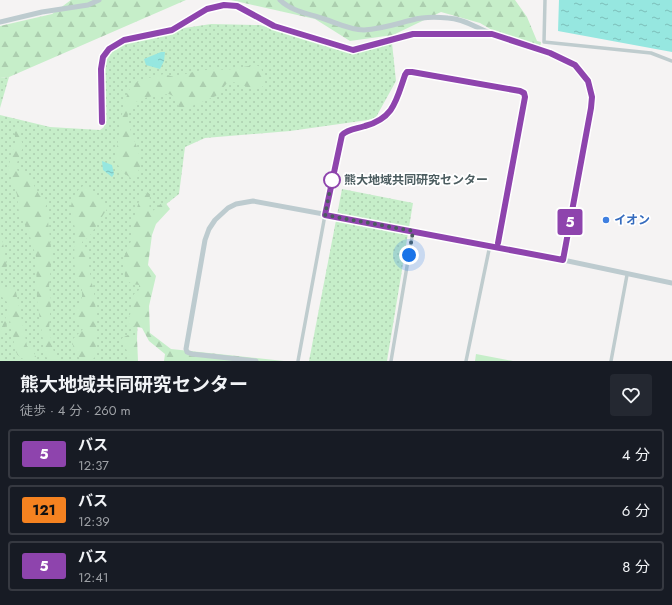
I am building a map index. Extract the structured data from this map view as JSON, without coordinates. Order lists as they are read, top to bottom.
{
  "places": ["熊大地域共同研究センター", "イオン"],
  "lines": ["bus line 5"],
  "page": {
    "on_map": "5",
    "heading": ["熊大地域共同研究センター", "徒歩 · 4 分 · 260 m"],
    "list": [
      {
        "mark": "5",
        "name": "バス",
        "note": "12:37",
        "value": "4 分"
      },
      {
        "mark": "121",
        "name": "バス",
        "note": "12:39",
        "value": "6 分"
      },
      {
        "mark": "5",
        "name": "バス",
        "note": "12:41",
        "value": "8 分"
      }
    ]
  }
}
